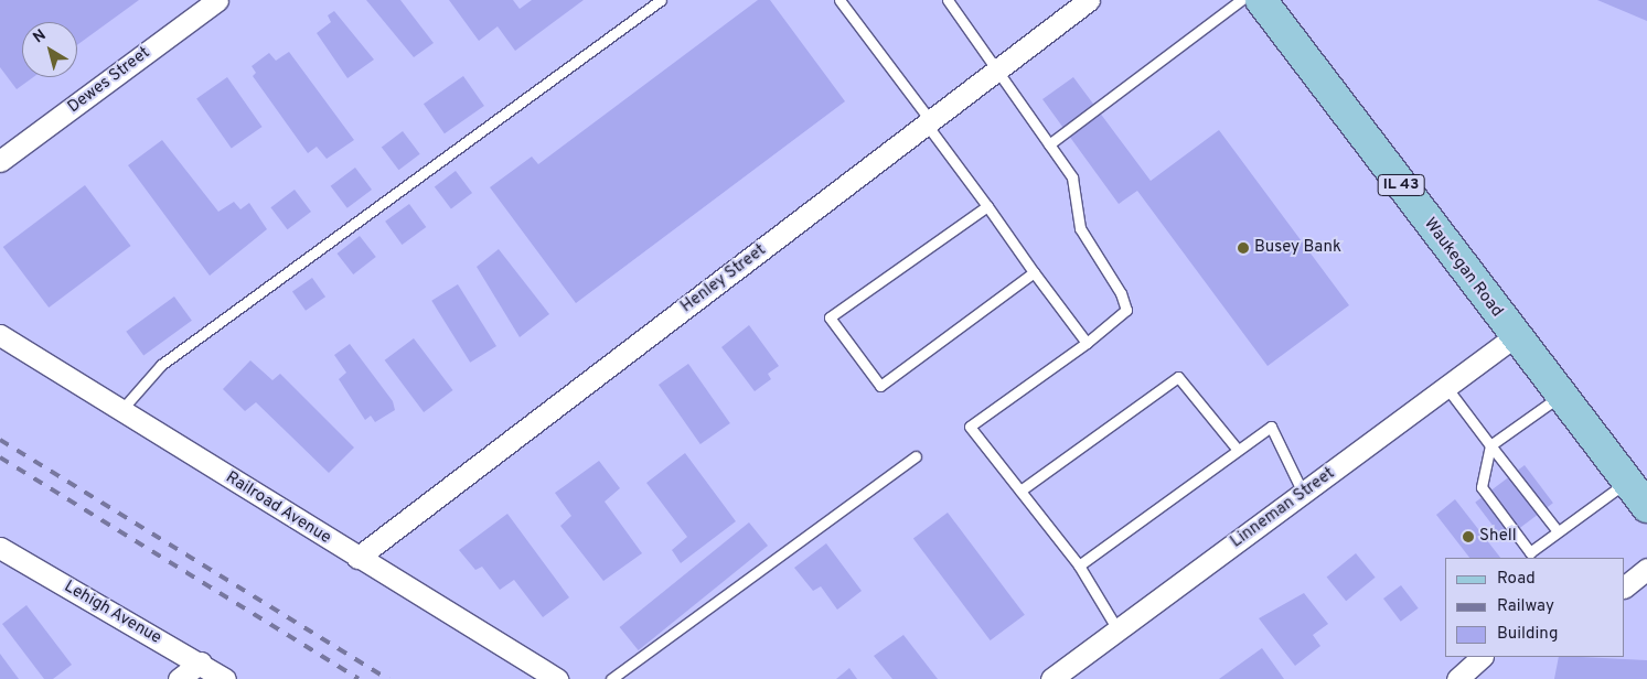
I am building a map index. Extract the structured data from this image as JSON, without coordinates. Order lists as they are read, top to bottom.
{
  "streets": {
    "main road": ["IL 43", "Waukegan Road"],
    "street": [
      "Dewes Street",
      "Henley Street",
      "Railroad Avenue",
      "Linneman Street",
      "Lehigh Avenue"
    ]
  },
  "crossings": [
    ["Waukegan Road", "Linneman Street"],
    ["Henley Street", "Railroad Avenue"]
  ],
  "places": ["Busey Bank", "Shell"],
  "legend": ["Road", "Railway", "Building"],
  "north": "top left"
}
